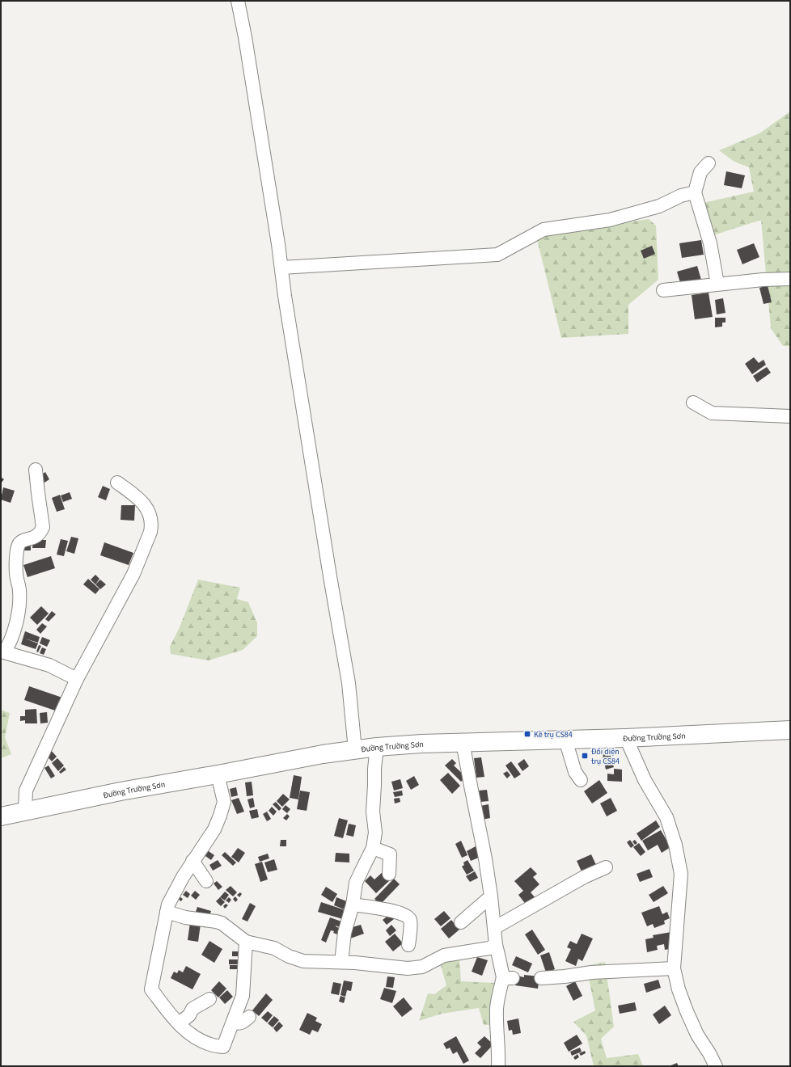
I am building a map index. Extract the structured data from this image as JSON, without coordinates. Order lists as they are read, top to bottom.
{
  "streets": {
    "highway": ["Đường Trường Sơn"]
  },
  "places": {
    "transit": ["Kề trụ CS84", "Đối diện trụ CS84"]
  }
}
